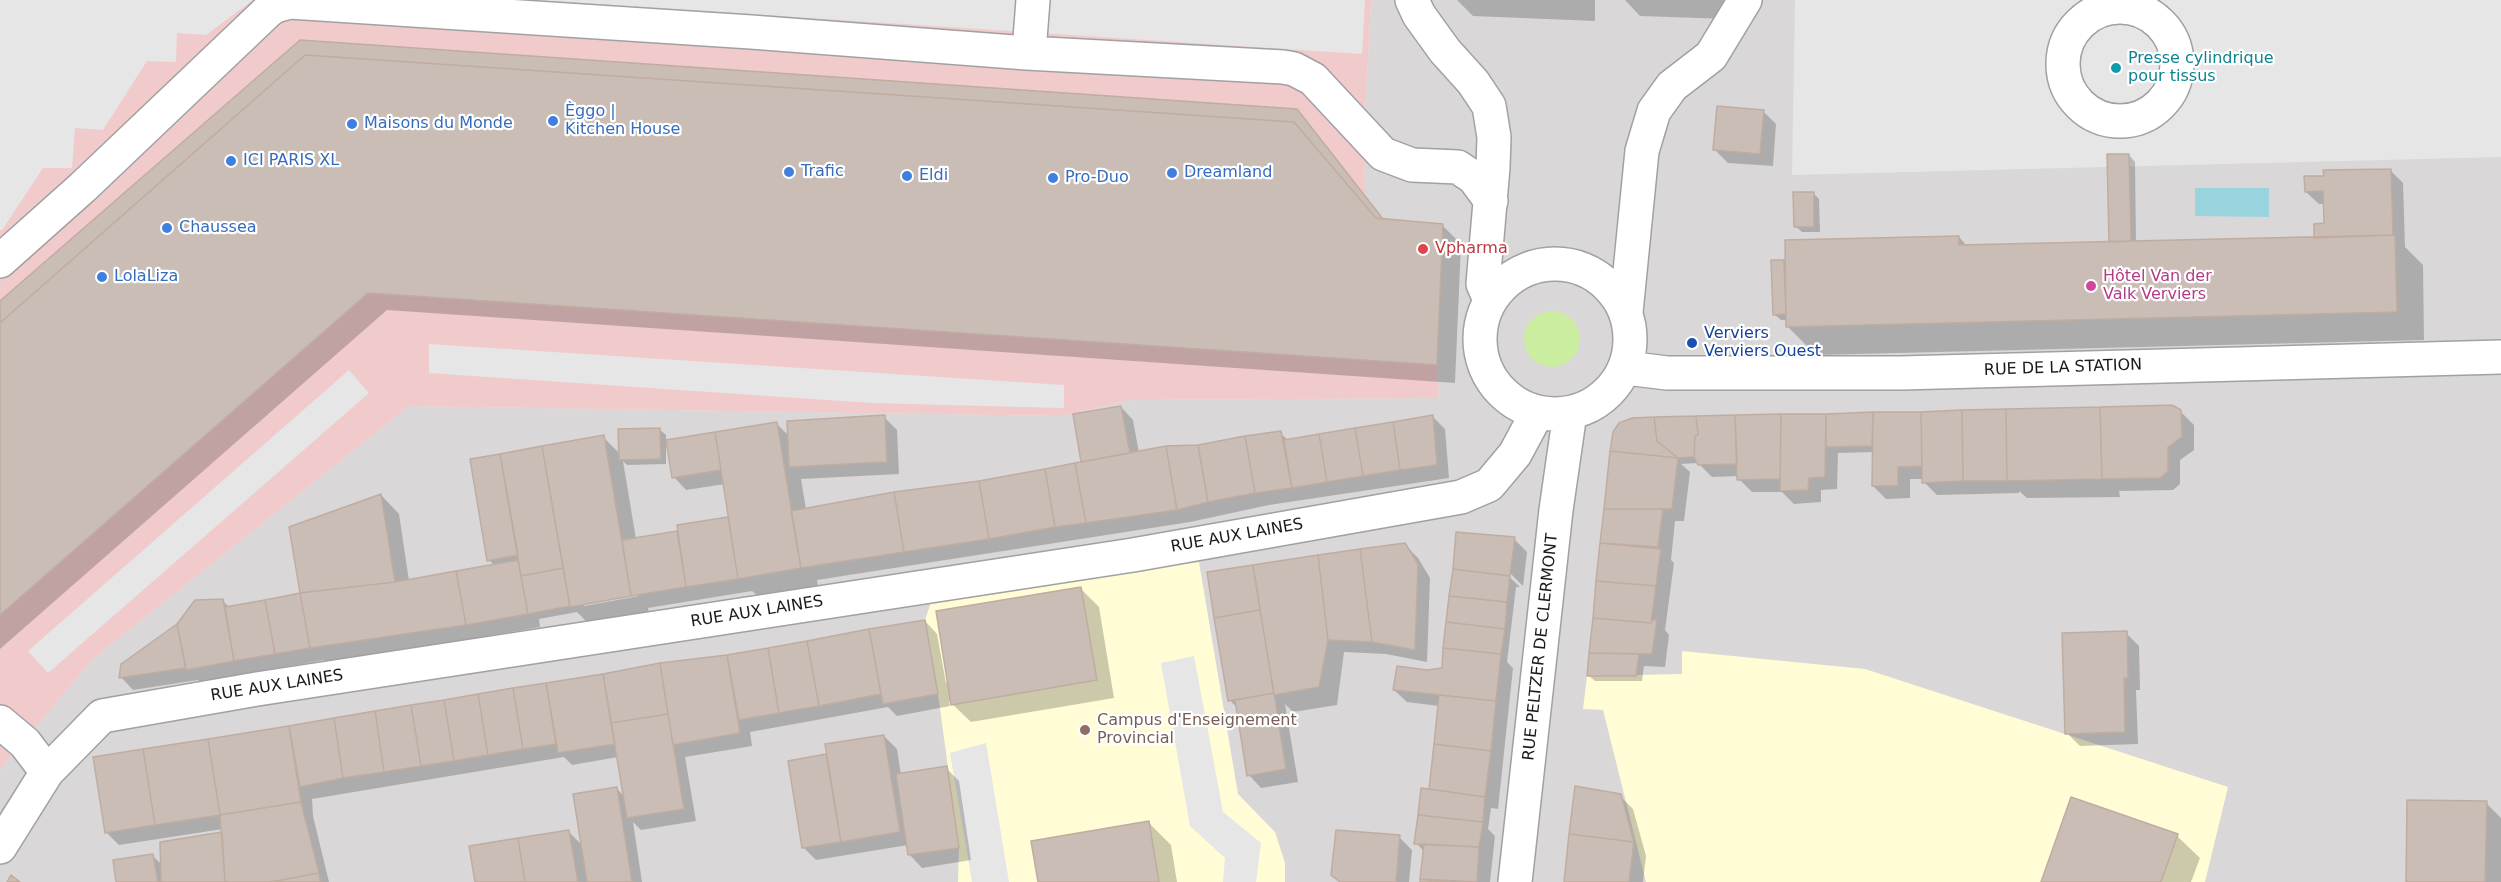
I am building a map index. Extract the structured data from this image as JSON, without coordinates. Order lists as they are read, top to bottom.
{
  "streets": {
    "street": ["RUE DE LA STATION", "RUE AUX LAINES", "RUE PELTZER DE CLERMONT"]
  },
  "crossings": [
    ["RUE DE LA STATION", "RUE AUX LAINES"],
    ["RUE DE LA STATION", "RUE PELTZER DE CLERMONT"],
    ["RUE AUX LAINES", "RUE PELTZER DE CLERMONT"]
  ],
  "places": [
    "Presse cylindrique pour tissus",
    "Èggo | Kitchen House",
    "Maisons du Monde",
    "ICI PARIS XL",
    "Trafic",
    "Dreamland",
    "Eldi",
    "Pro-Duo",
    "Chaussea",
    "Vpharma",
    "LolaLiza",
    "Hôtel Van der Valk Verviers",
    "Verviers Verviers Ouest",
    "Campus d'Enseignement Provincial"
  ]
}
